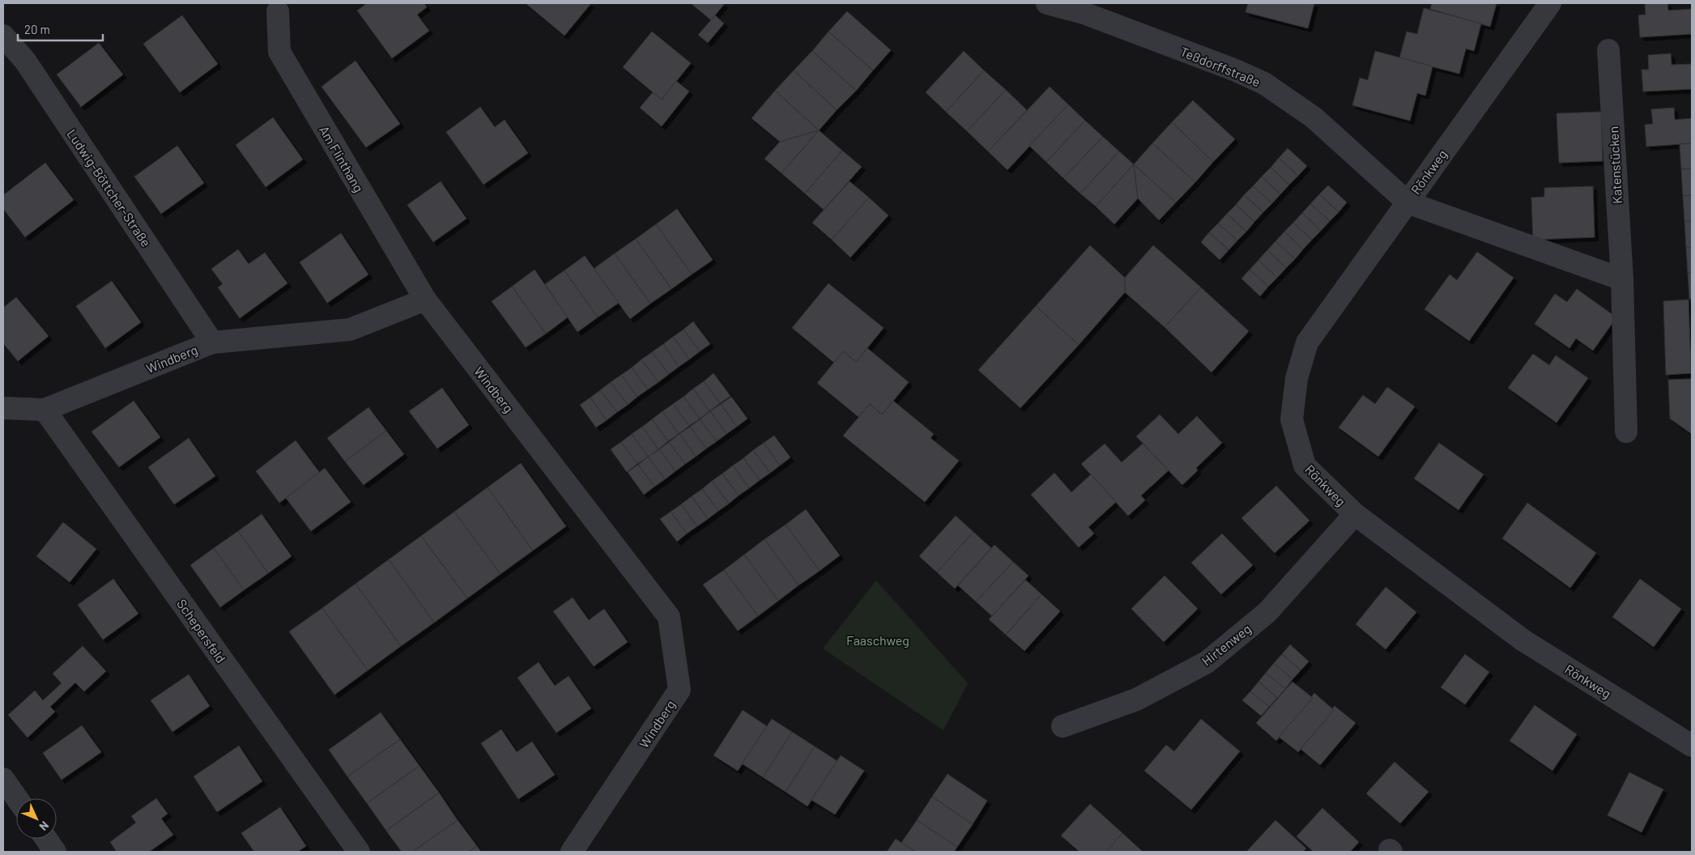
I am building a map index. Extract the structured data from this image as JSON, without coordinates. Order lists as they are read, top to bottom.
{
  "streets": {
    "street": [
      "Teßdorffstraße",
      "Am Flinthang",
      "Katenstücken",
      "Rönkweg",
      "Ludwig-Böttcher-Straße",
      "Windberg",
      "Schepersfeld",
      "Hirtenweg"
    ]
  },
  "crossings": [
    ["Teßdorffstraße", "Rönkweg"],
    ["Am Flinthang", "Windberg"],
    ["Rönkweg", "Hirtenweg"],
    ["Ludwig-Böttcher-Straße", "Windberg"],
    ["Windberg", "Schepersfeld"]
  ],
  "parks": ["Faaschweg"],
  "scale_bar": "20 m",
  "north": "bottom right"
}
